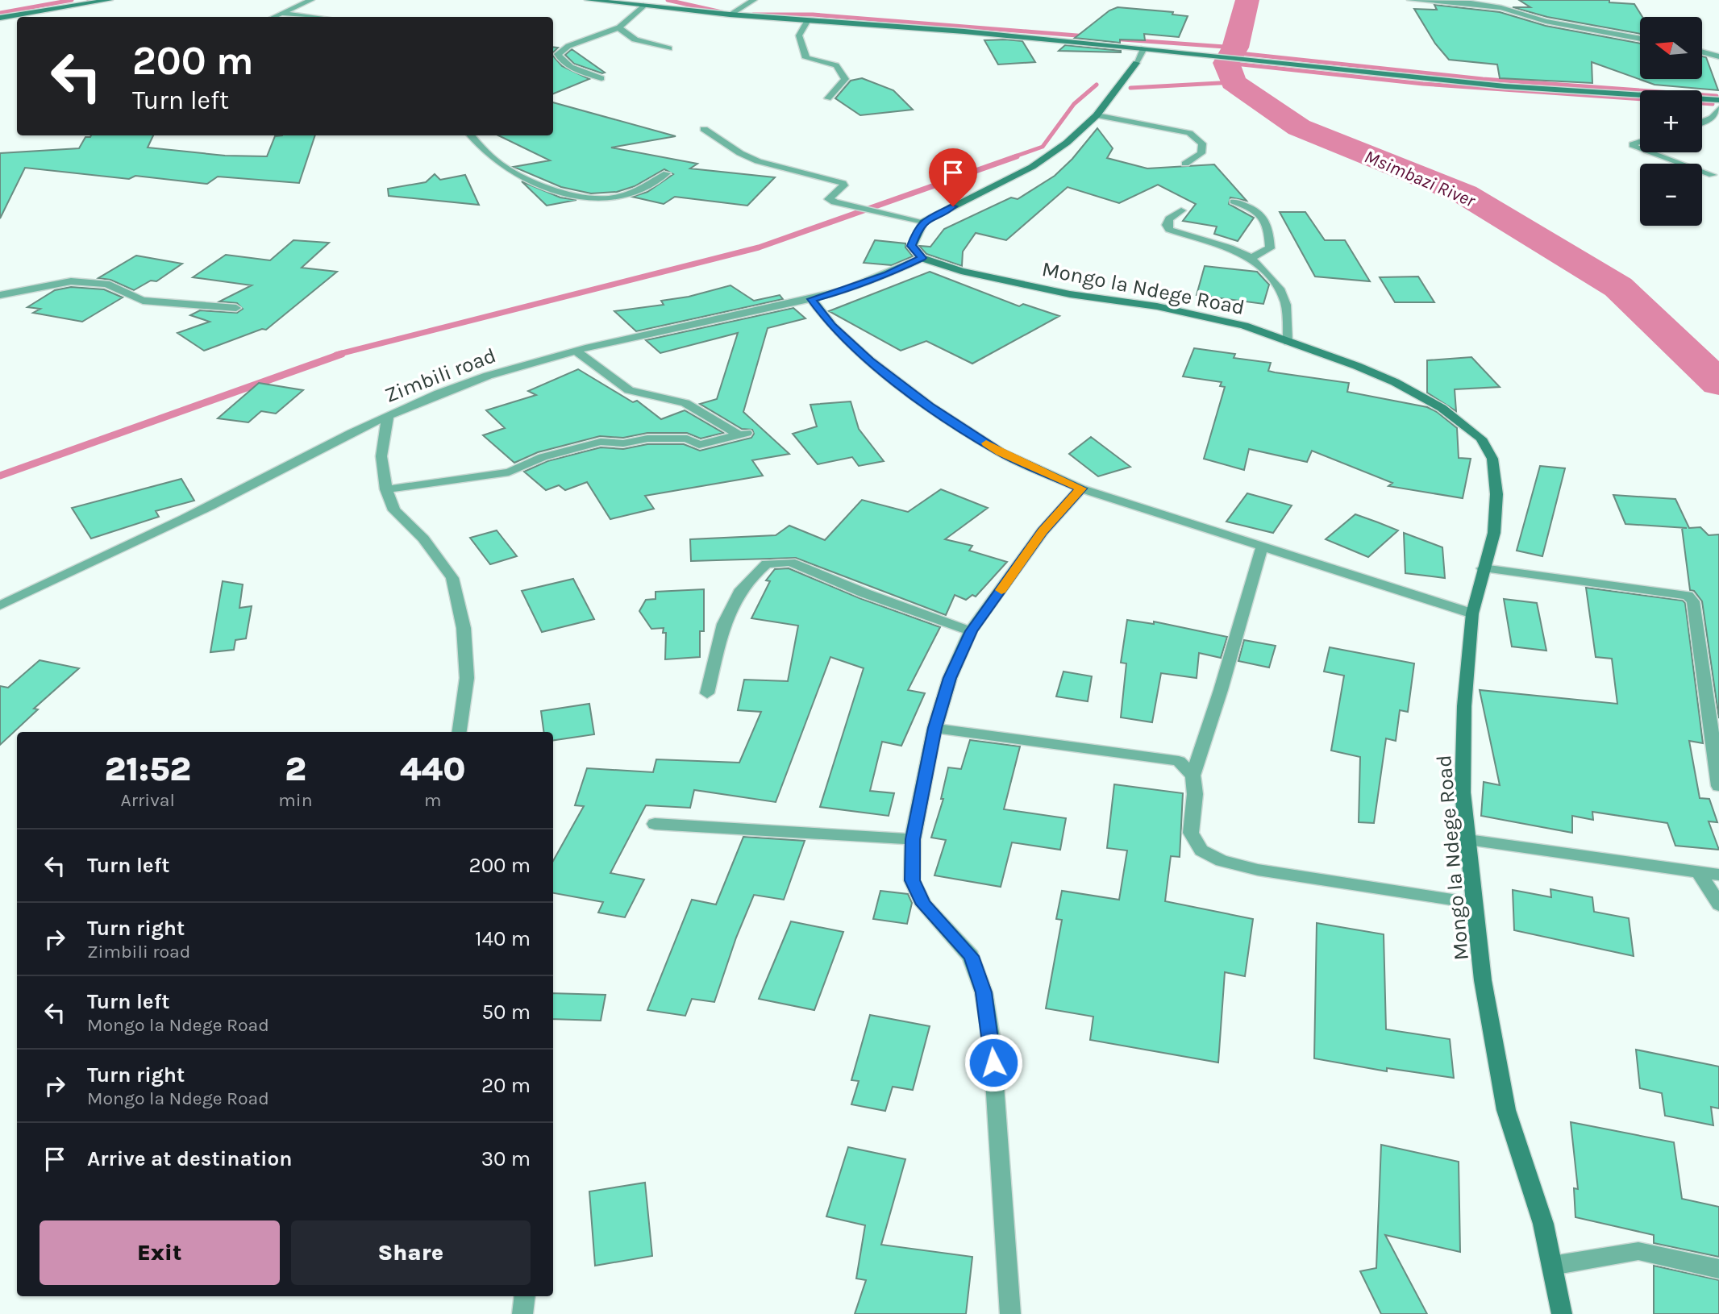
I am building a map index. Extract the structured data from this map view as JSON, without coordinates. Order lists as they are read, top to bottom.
{
  "streets": {
    "street": ["Mongo la Ndege Road", "Zimbili road"]
  },
  "crossings": [
    ["Mongo la Ndege Road", "Zimbili road"]
  ],
  "water": ["Msimbazi River"],
  "north": "left",
  "page": {
    "map_buttons": ["+", "−"],
    "turn": ["200 m", "Turn left"],
    "eta": [
      "21:52",
      "Arrival",
      "2",
      "min",
      "440",
      "m"
    ],
    "list": [
      {
        "name": "Turn left",
        "value": "200 m"
      },
      {
        "name": "Turn right",
        "note": "Zimbili road",
        "value": "140 m"
      },
      {
        "name": "Turn left",
        "note": "Mongo la Ndege Road",
        "value": "50 m"
      },
      {
        "name": "Turn right",
        "note": "Mongo la Ndege Road",
        "value": "20 m"
      },
      {
        "name": "Arrive at destination",
        "value": "30 m"
      }
    ],
    "buttons": ["Exit", "Share"]
  }
}
